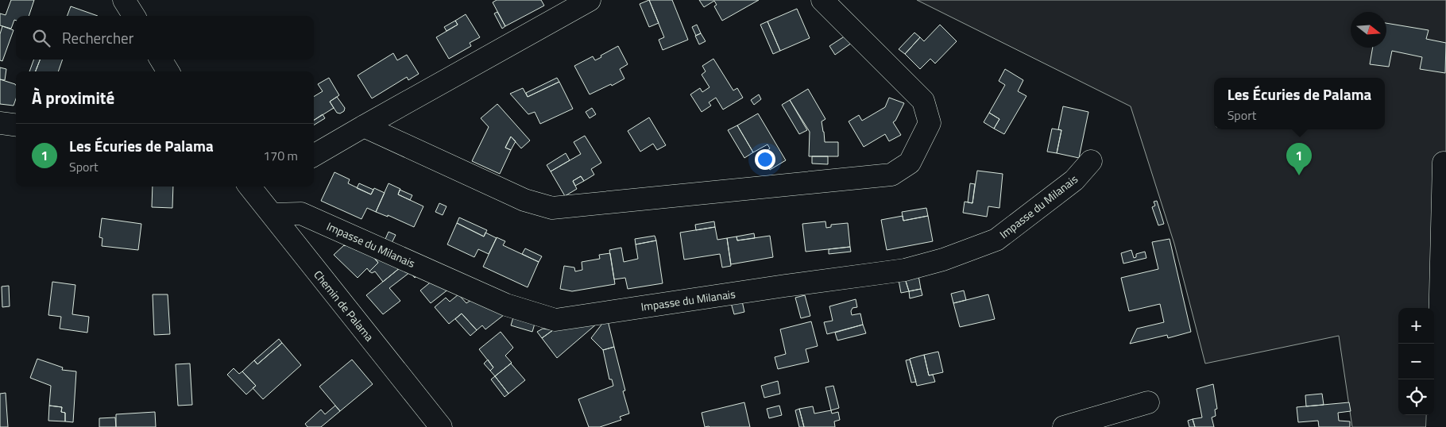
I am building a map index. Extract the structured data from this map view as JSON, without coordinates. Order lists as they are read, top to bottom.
{
  "streets": {
    "street": ["Impasse du Milanais", "Chemin de Palama"]
  },
  "crossings": [
    ["Impasse du Milanais", "Chemin de Palama"]
  ],
  "north": "right",
  "page": {
    "search": "Rechercher",
    "heading": "À proximité",
    "popup": ["Les Écuries de Palama", "Sport"],
    "list": [
      {
        "mark": "1",
        "name": "Les Écuries de Palama",
        "note": "Sport",
        "value": "170 m"
      }
    ],
    "pins": "1",
    "map_buttons": ["+", "−"]
  }
}
